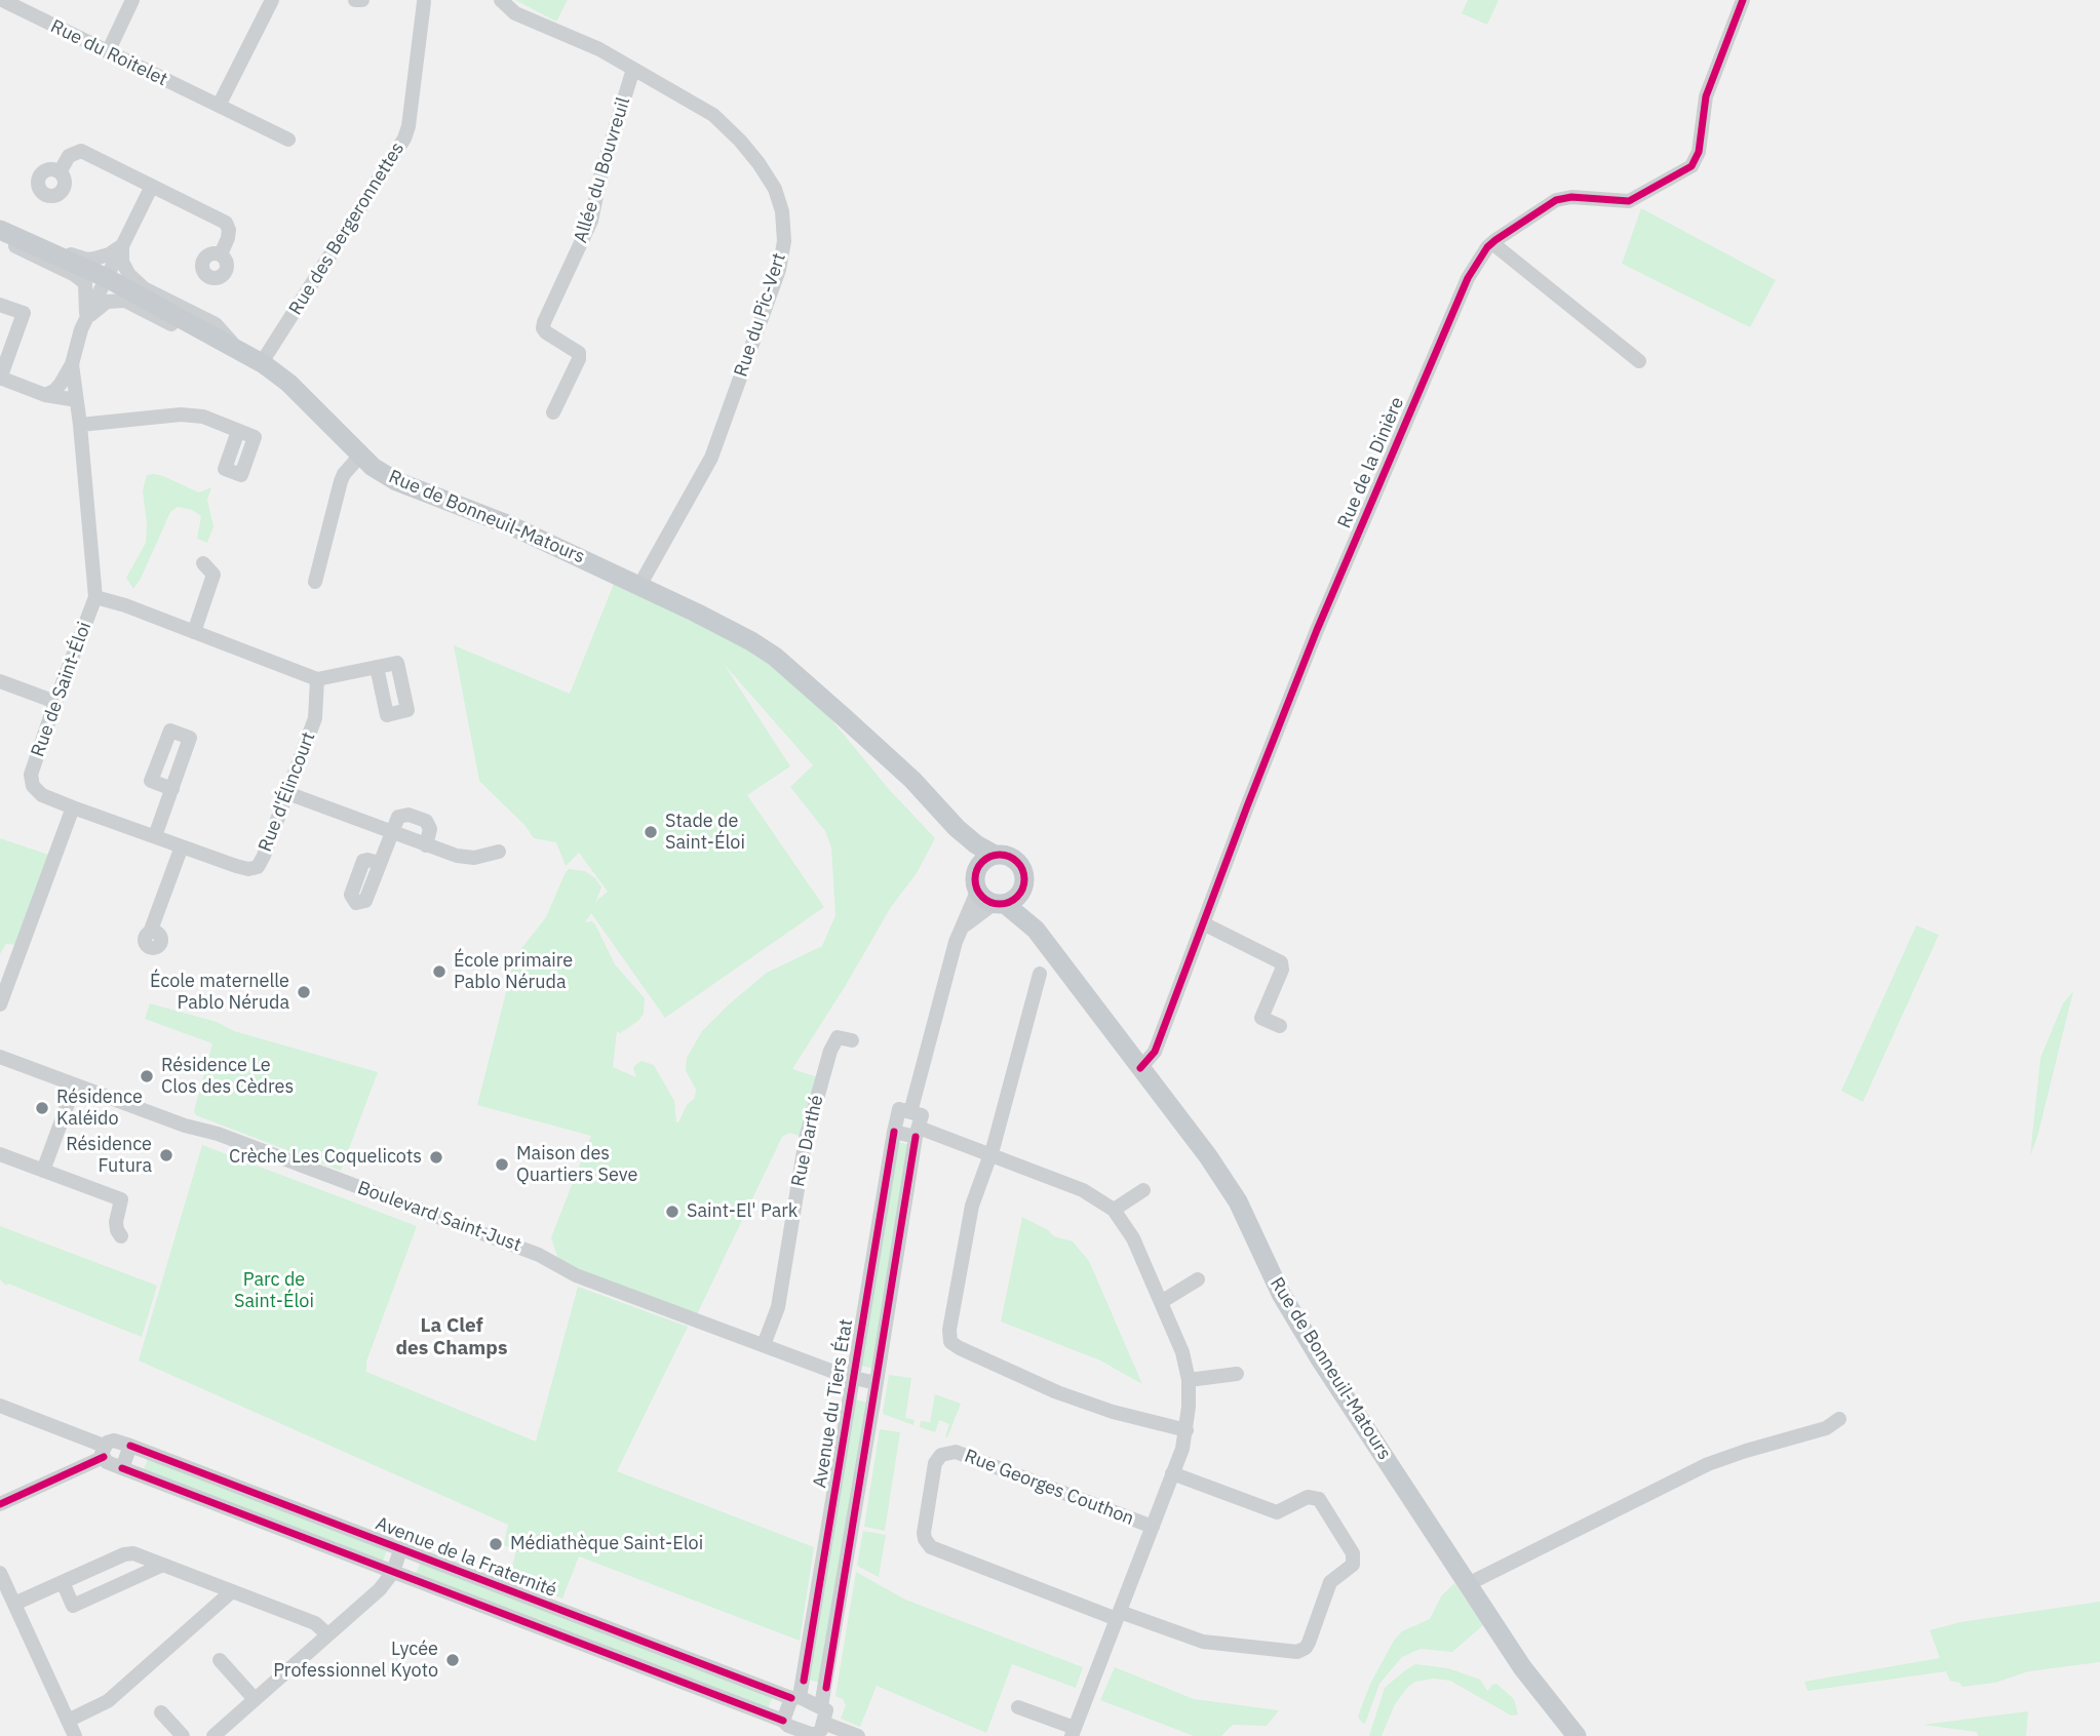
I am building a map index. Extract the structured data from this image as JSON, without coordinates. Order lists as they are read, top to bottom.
{
  "streets": {
    "main road": ["Rue de Bonneuil-Matours"],
    "street": [
      "Rue du Roitelet",
      "Allée du Bouvreuil",
      "Rue des Bergeronnettes",
      "Rue du Pic-Vert",
      "Rue de la Dinière",
      "Rue de Saint-Éloi",
      "Rue d'Élincourt",
      "Rue Darthé",
      "Boulevard Saint-Just",
      "Avenue du Tiers État",
      "Rue Georges Couthon",
      "Avenue de la Fraternité"
    ]
  },
  "crossings": [
    ["Allée du Bouvreuil", "Rue du Pic-Vert"],
    ["Rue des Bergeronnettes", "Rue de Bonneuil-Matours"],
    ["Rue du Pic-Vert", "Rue de Bonneuil-Matours"],
    ["Rue de la Dinière", "Rue de Bonneuil-Matours"],
    ["Rue de Bonneuil-Matours", "Rue de Saint-Éloi"],
    ["Rue de Saint-Éloi", "Rue d'Élincourt"],
    ["Rue Darthé", "Boulevard Saint-Just"],
    ["Boulevard Saint-Just", "Avenue du Tiers État"],
    ["Avenue du Tiers État", "Avenue de la Fraternité"]
  ],
  "districts": ["La Clef des Champs"],
  "parks": ["Parc de Saint-Éloi"],
  "places": [
    "Stade de Saint-Éloi",
    "École primaire Pablo Néruda",
    "École maternelle Pablo Néruda",
    "Résidence Le Clos des Cèdres",
    "Résidence Kaléido",
    "Résidence Futura",
    "Crèche Les Coquelicots",
    "Maison des Quartiers Seve",
    "Saint-El' Park",
    "Médiathèque Saint-Eloi",
    "Lycée Professionnel Kyoto"
  ]
}
